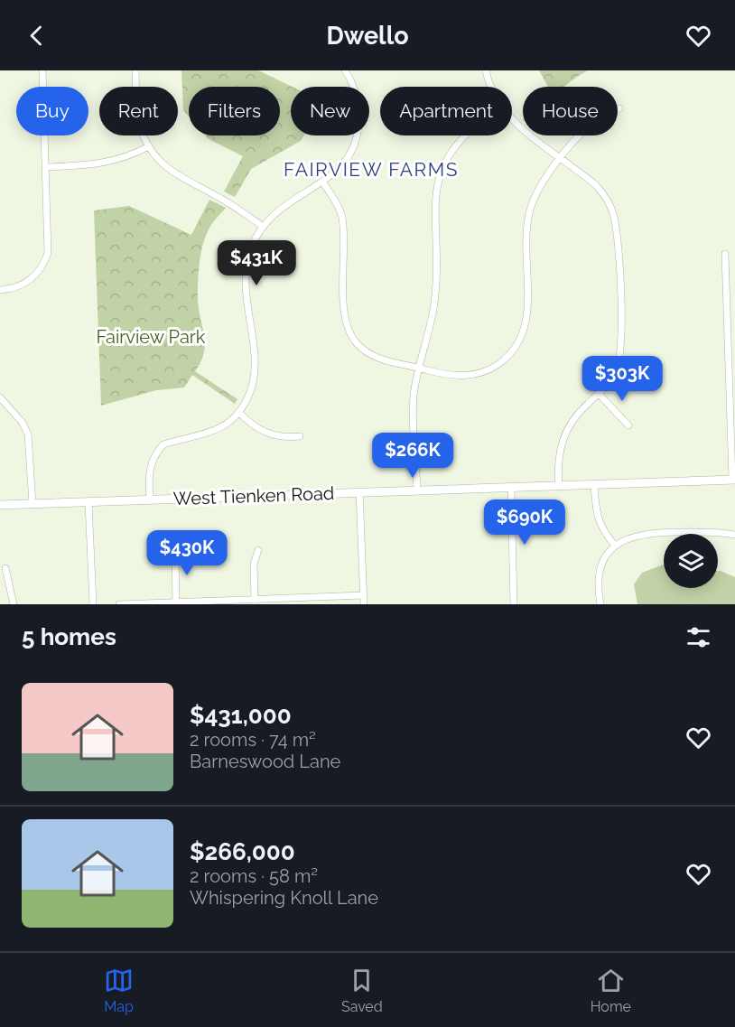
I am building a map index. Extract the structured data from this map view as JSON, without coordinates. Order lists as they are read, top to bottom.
{
  "streets": {
    "street": ["West Tienken Road"]
  },
  "districts": ["FAIRVIEW FARMS"],
  "parks": ["Fairview Park"],
  "page": {
    "header": "Dwello",
    "chip": [
      "Buy",
      "Rent",
      "Filters",
      "New",
      "Apartment",
      "House"
    ],
    "price": [
      "$431K",
      "$303K",
      "$266K",
      "$690K",
      "$430K"
    ],
    "heading": "5 homes",
    "list": [
      {
        "name": "$431,000",
        "note": "2 rooms · 74 m² · Barneswood Lane"
      },
      {
        "name": "$266,000",
        "note": "2 rooms · 58 m² · Whispering Knoll Lane"
      }
    ],
    "tabs": ["Map", "Saved", "Home"]
  }
}
